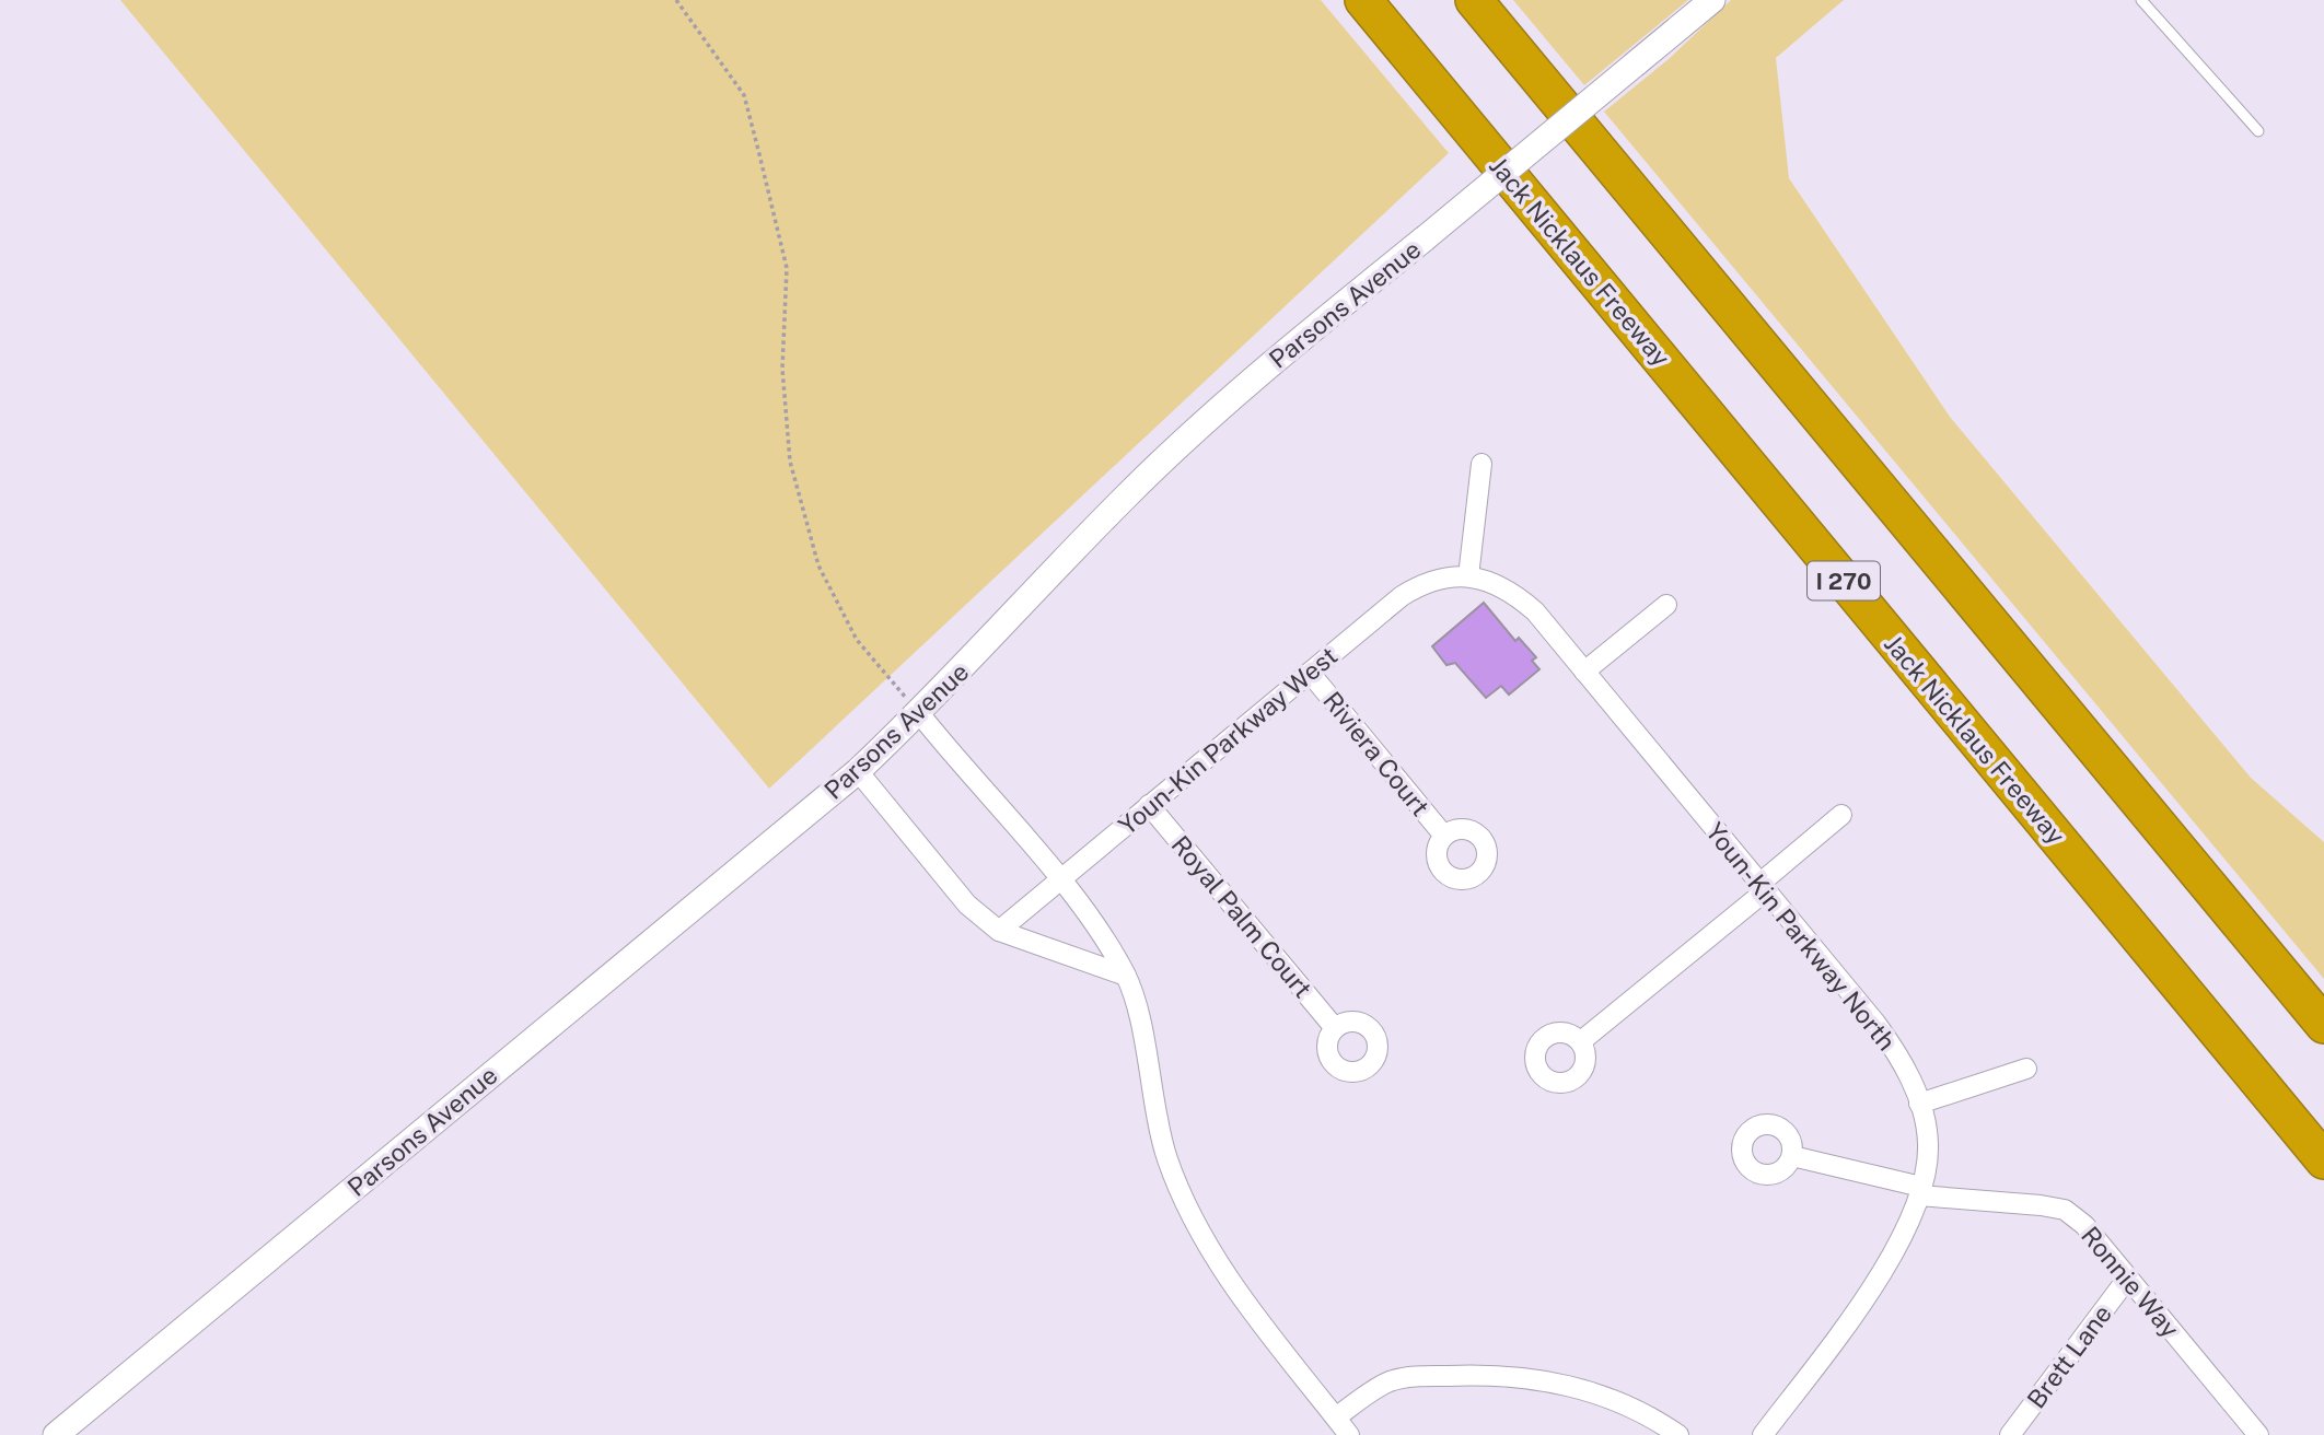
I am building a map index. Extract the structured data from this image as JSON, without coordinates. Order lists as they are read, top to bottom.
{
  "streets": {
    "highway": ["Jack Nicklaus Freeway", "I 270"],
    "street": [
      "Parsons Avenue",
      "Youn-Kin Parkway West",
      "Riviera Court",
      "Royal Palm Court",
      "Youn-Kin Parkway North",
      "Ronnie Way",
      "Brett Lane"
    ]
  },
  "crossings": [
    ["Youn-Kin Parkway West", "Riviera Court"],
    ["Youn-Kin Parkway West", "Royal Palm Court"],
    ["Youn-Kin Parkway West", "Youn-Kin Parkway North"],
    ["Youn-Kin Parkway North", "Ronnie Way"],
    ["Ronnie Way", "Brett Lane"]
  ]
}
